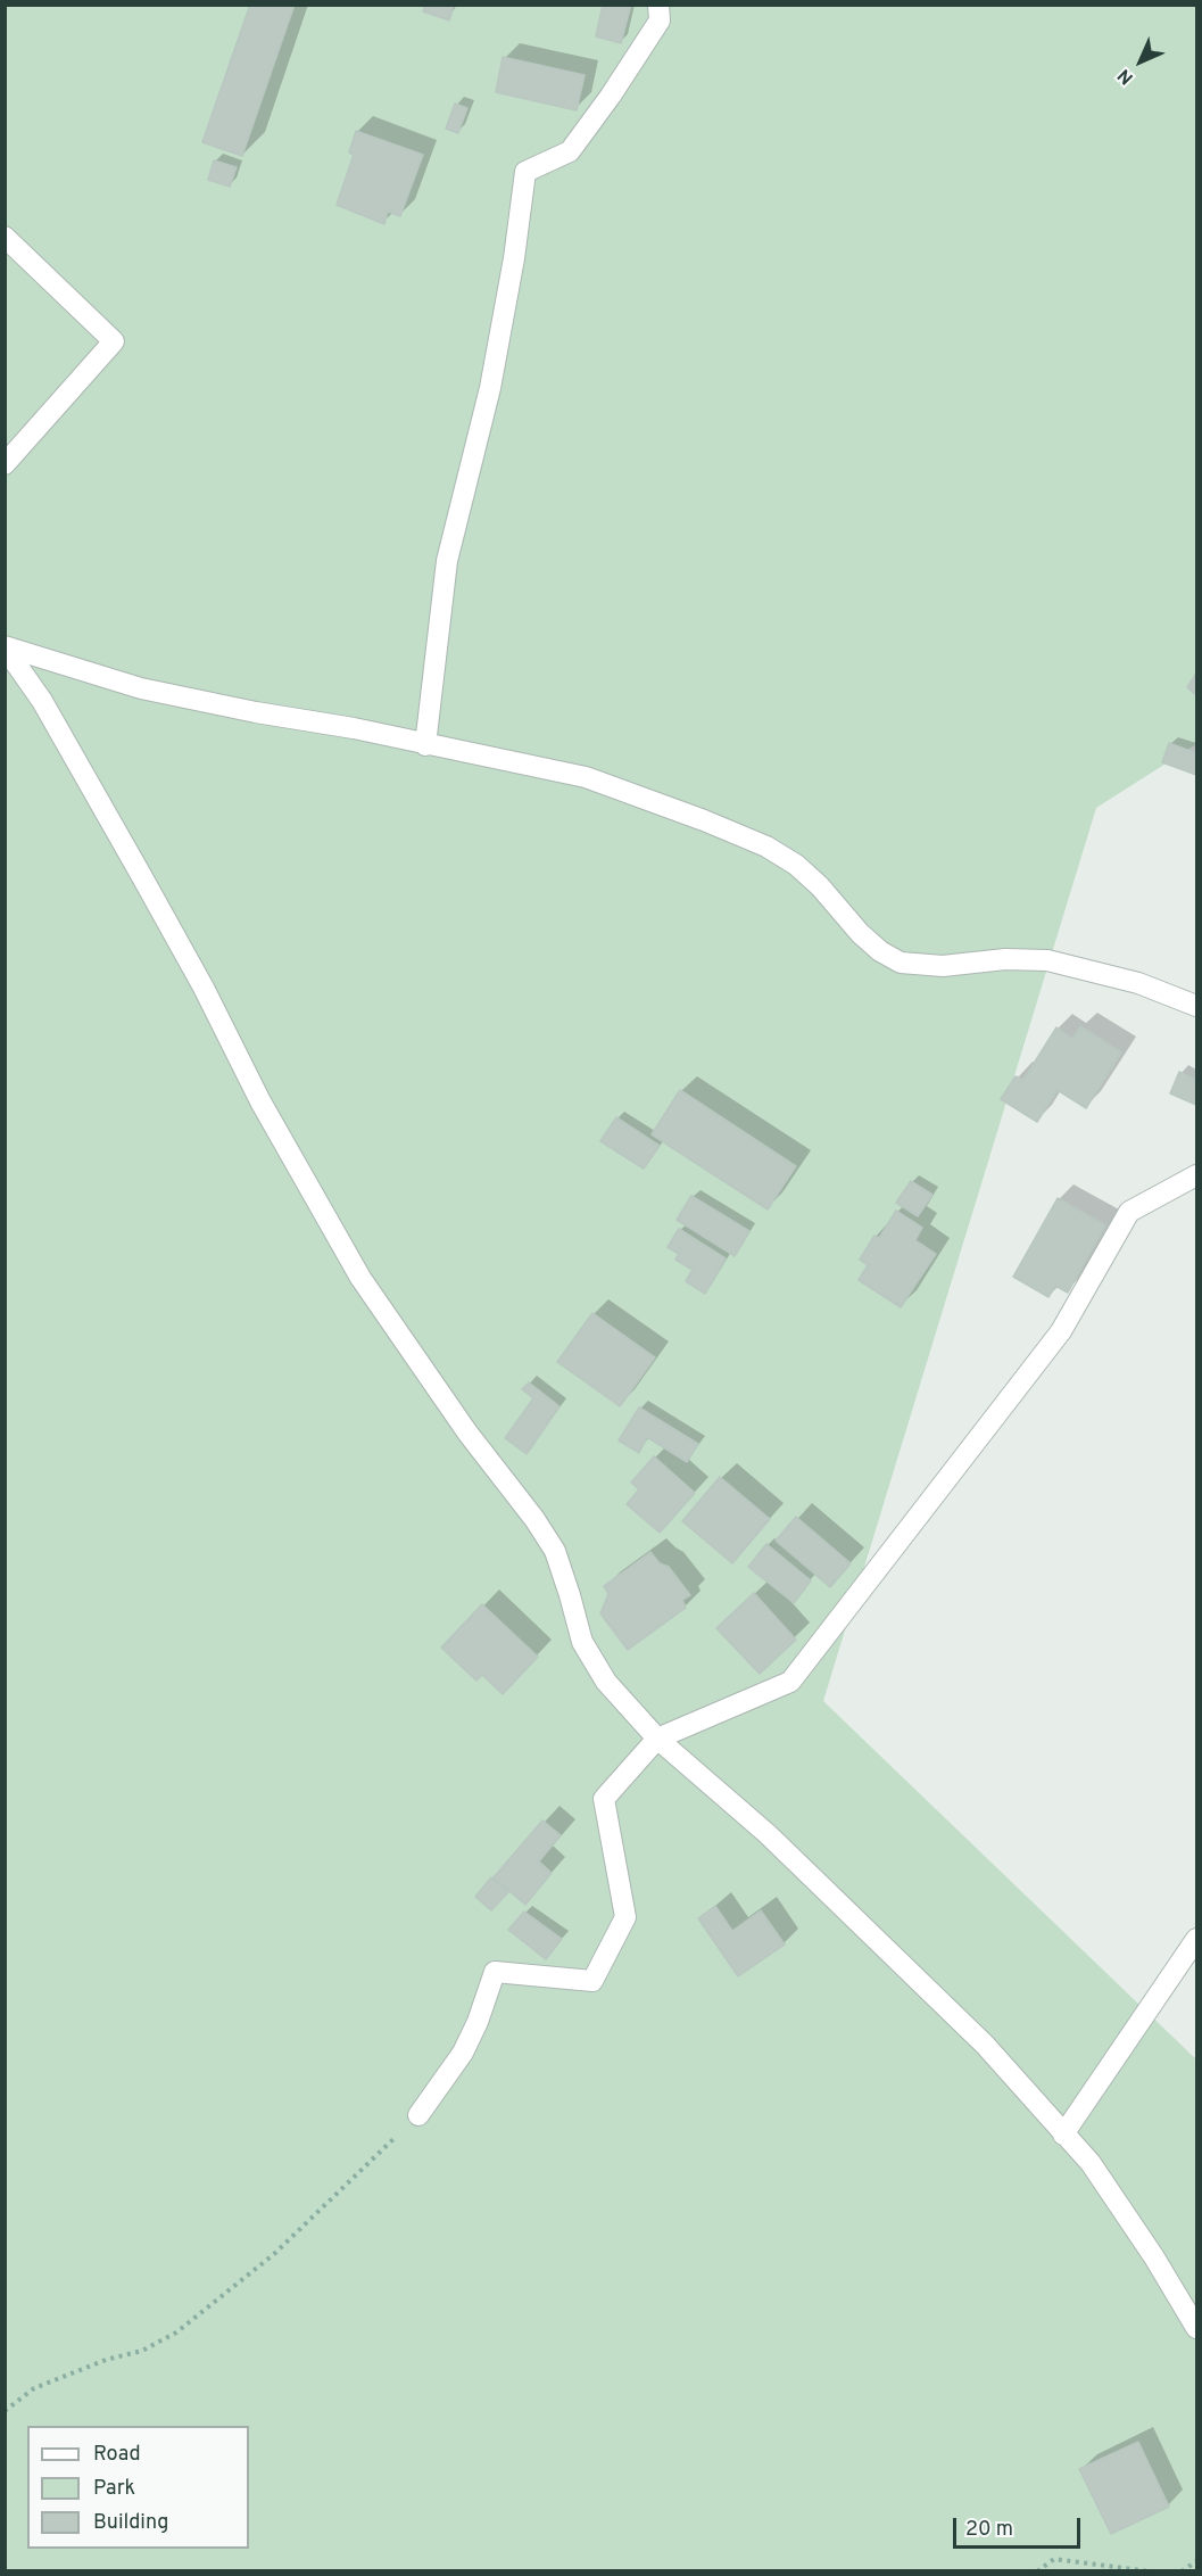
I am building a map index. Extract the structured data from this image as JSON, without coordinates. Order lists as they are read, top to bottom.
{
  "legend": ["Road", "Park", "Building"],
  "scale_bar": "20 m",
  "north": "bottom left"
}
